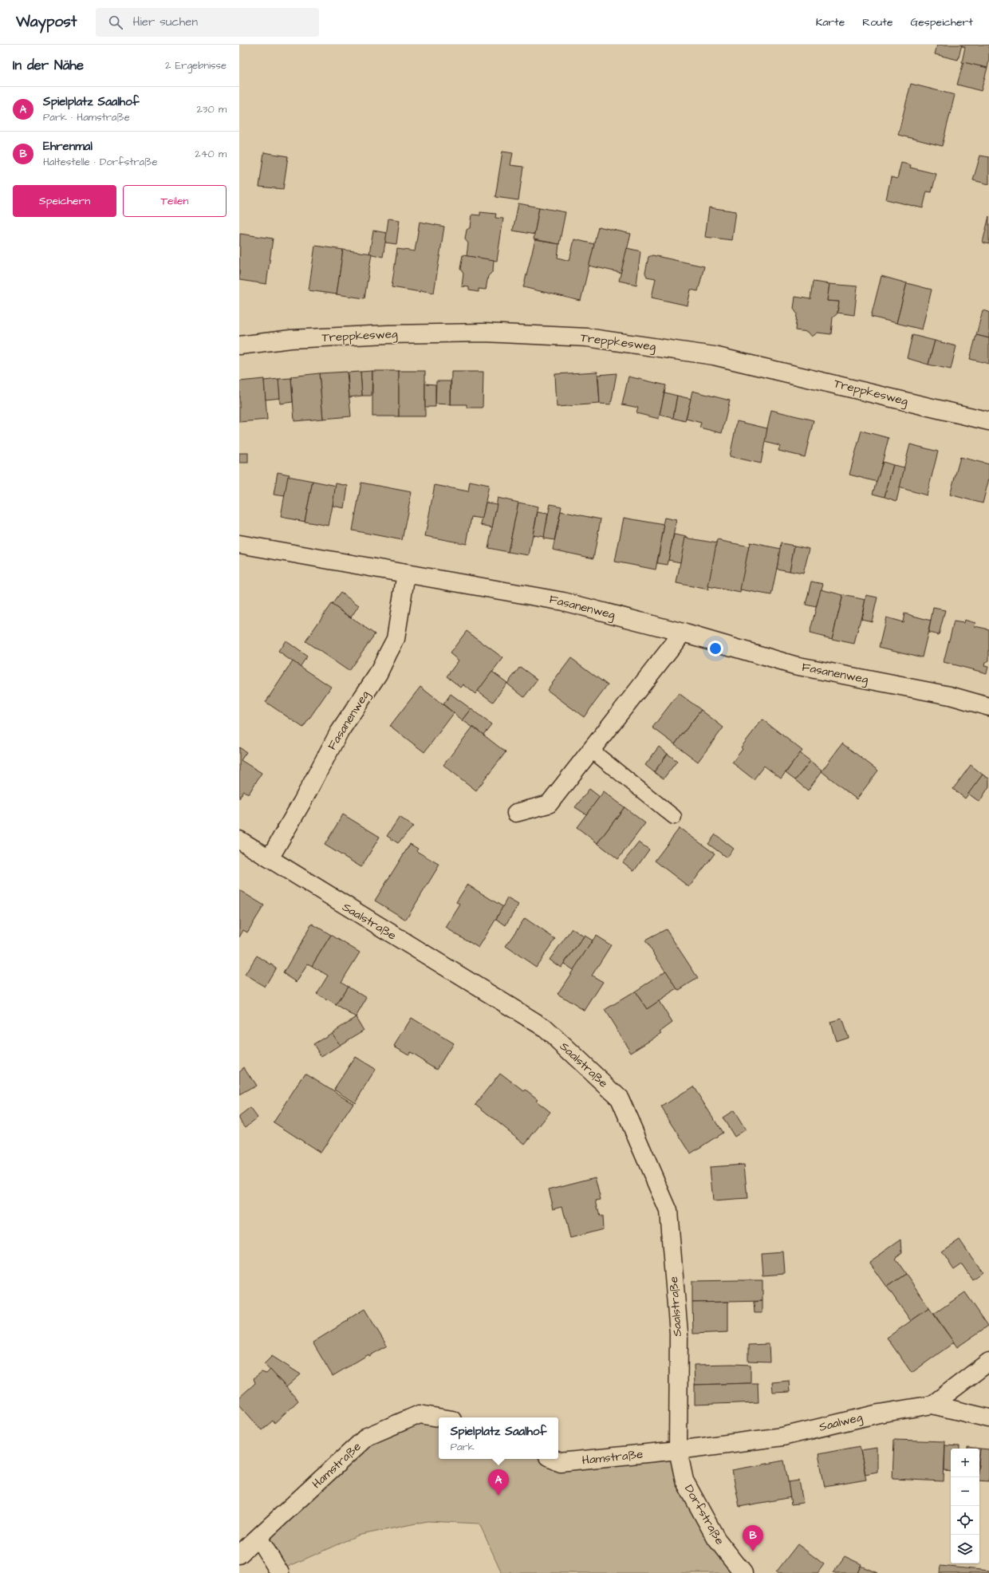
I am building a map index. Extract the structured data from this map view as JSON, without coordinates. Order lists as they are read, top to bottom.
{
  "streets": {
    "street": [
      "Treppkesweg",
      "Fasanenweg",
      "Saalstraße",
      "Saalweg",
      "Hamstraße",
      "Dorfstraße"
    ]
  },
  "crossings": [
    ["Fasanenweg", "Saalstraße"],
    ["Saalstraße", "Saalweg"],
    ["Saalstraße", "Hamstraße"],
    ["Saalstraße", "Dorfstraße"],
    ["Saalweg", "Hamstraße"],
    ["Saalweg", "Dorfstraße"],
    ["Hamstraße", "Dorfstraße"]
  ],
  "page": {
    "header": "Waypost",
    "search": "Hier suchen",
    "nav": ["Karte", "Route", "Gespeichert"],
    "heading": ["In der Nähe", "2 Ergebnisse"],
    "list": [
      {
        "mark": "A",
        "name": "Spielplatz Saalhof",
        "note": "Park · Hamstraße",
        "value": "230 m"
      },
      {
        "mark": "B",
        "name": "Ehrenmal",
        "note": "Haltestelle · Dorfstraße",
        "value": "240 m"
      }
    ],
    "buttons": ["Speichern", "Teilen"],
    "popup": ["Spielplatz Saalhof", "Park"],
    "map_buttons": ["+", "−"],
    "pins": ["A", "B"]
  }
}
